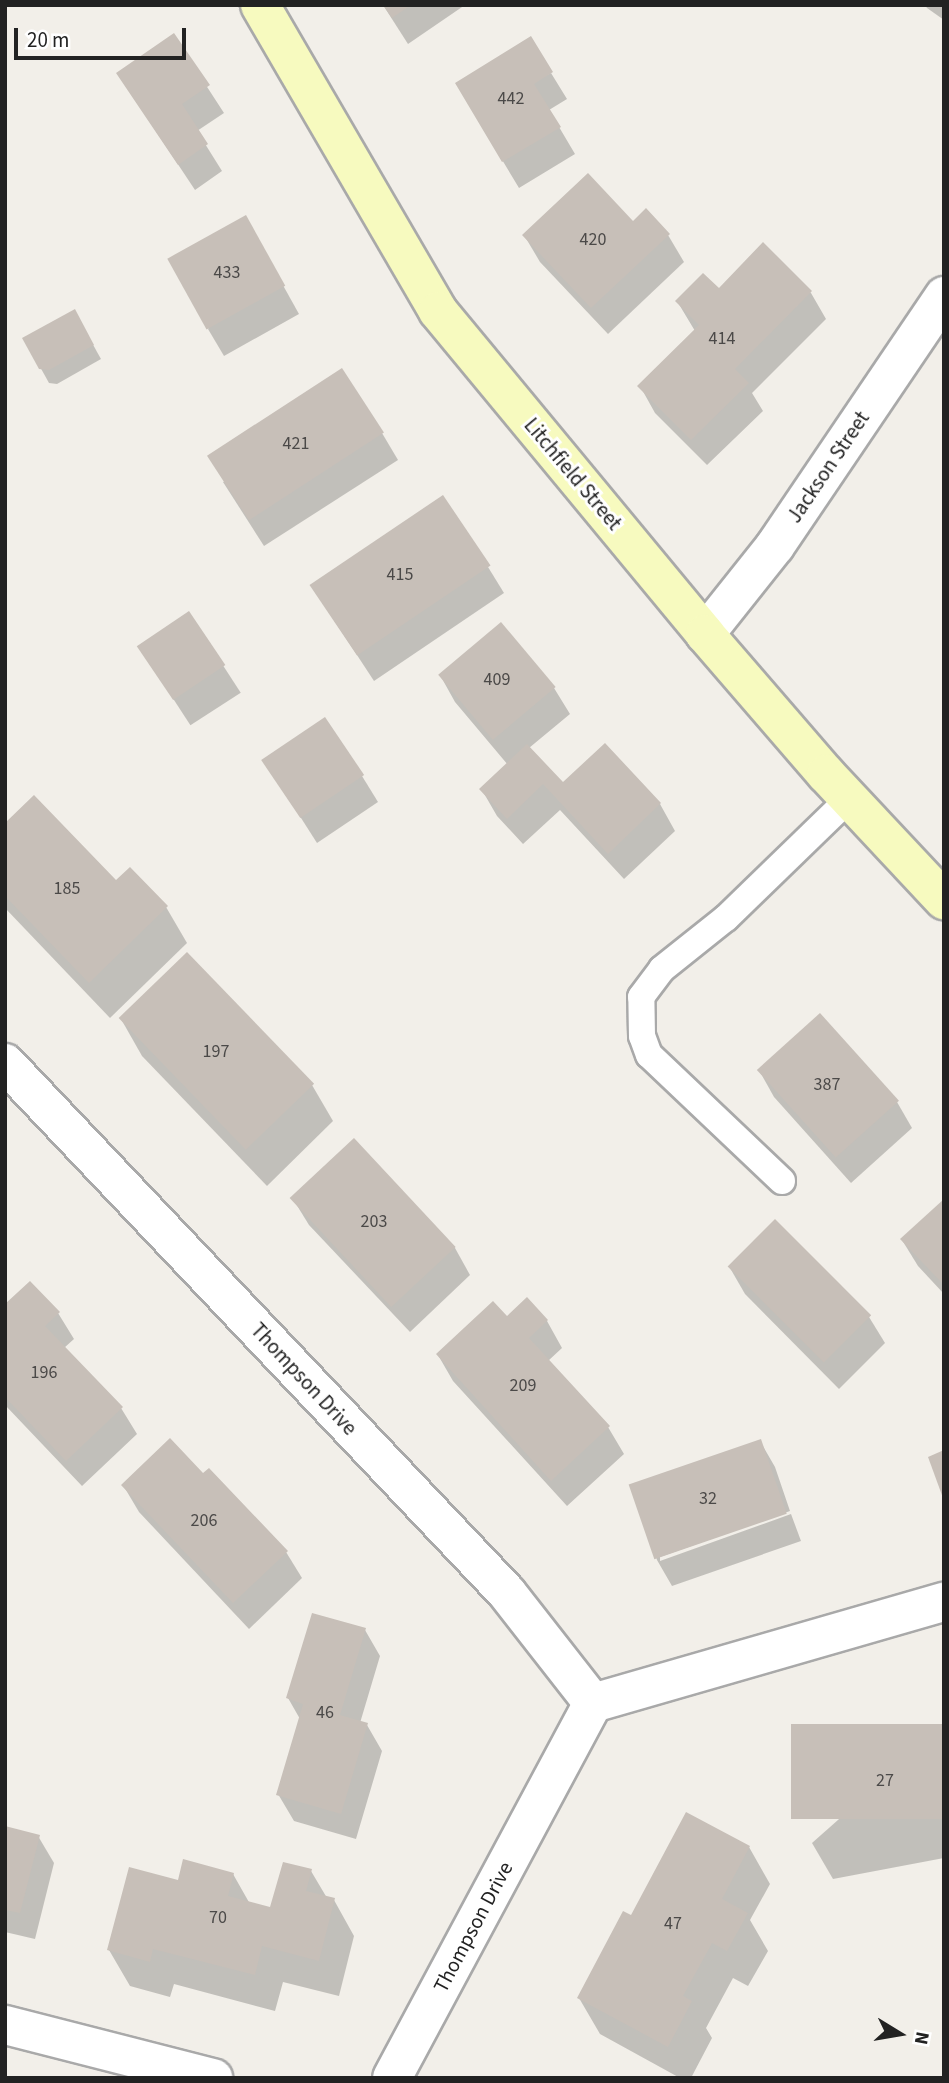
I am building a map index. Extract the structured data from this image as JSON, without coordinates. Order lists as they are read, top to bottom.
{
  "streets": {
    "street": ["Jackson Street", "Litchfield Street", "Thompson Drive"]
  },
  "crossings": [
    ["Jackson Street", "Litchfield Street"]
  ],
  "house_numbers": [
    "442",
    "420",
    "433",
    "414",
    "421",
    "415",
    "409",
    "185",
    "197",
    "387",
    "203",
    "196",
    "209",
    "32",
    "206",
    "46",
    "27",
    "70",
    "47"
  ],
  "scale_bar": "20 m",
  "north": "right"
}
